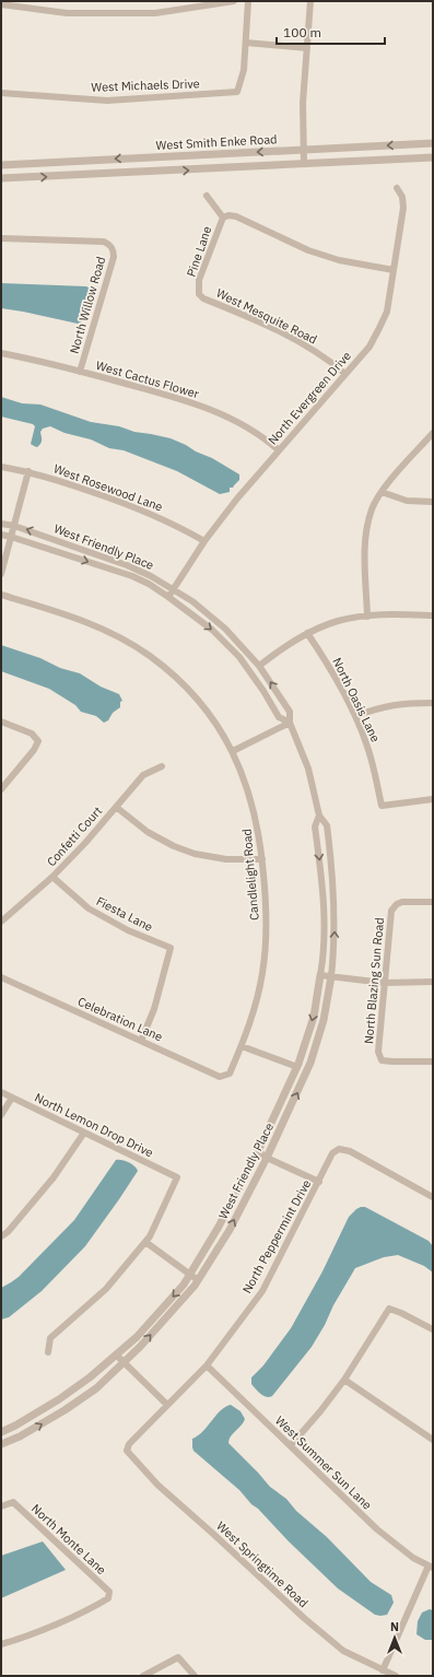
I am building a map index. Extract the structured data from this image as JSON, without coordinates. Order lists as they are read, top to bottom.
{
  "streets": {
    "street": [
      "West Michaels Drive",
      "West Smith Enke Road",
      "Pine Lane",
      "North Willow Road",
      "West Mesquite Road",
      "West Cactus Flower",
      "North Evergreen Drive",
      "West Rosewood Lane",
      "West Friendly Place",
      "North Oasis Lane",
      "Confetti Court",
      "Candlelight Road",
      "Fiesta Lane",
      "North Blazing Sun Road",
      "Celebration Lane",
      "North Lemon Drop Drive",
      "North Peppermint Drive",
      "West Summer Sun Lane",
      "North Monte Lane",
      "West Springtime Road"
    ]
  },
  "crossings": [
    ["Pine Lane", "West Mesquite Road"],
    ["North Willow Road", "West Cactus Flower"],
    ["West Mesquite Road", "North Evergreen Drive"],
    ["West Cactus Flower", "North Evergreen Drive"],
    ["North Evergreen Drive", "West Rosewood Lane"],
    ["North Evergreen Drive", "West Friendly Place"],
    ["Confetti Court", "Fiesta Lane"],
    ["Candlelight Road", "Celebration Lane"],
    ["Fiesta Lane", "Celebration Lane"],
    ["North Peppermint Drive", "West Summer Sun Lane"],
    ["North Peppermint Drive", "West Springtime Road"]
  ],
  "scale_bar": "100 m",
  "north": "top"
}
